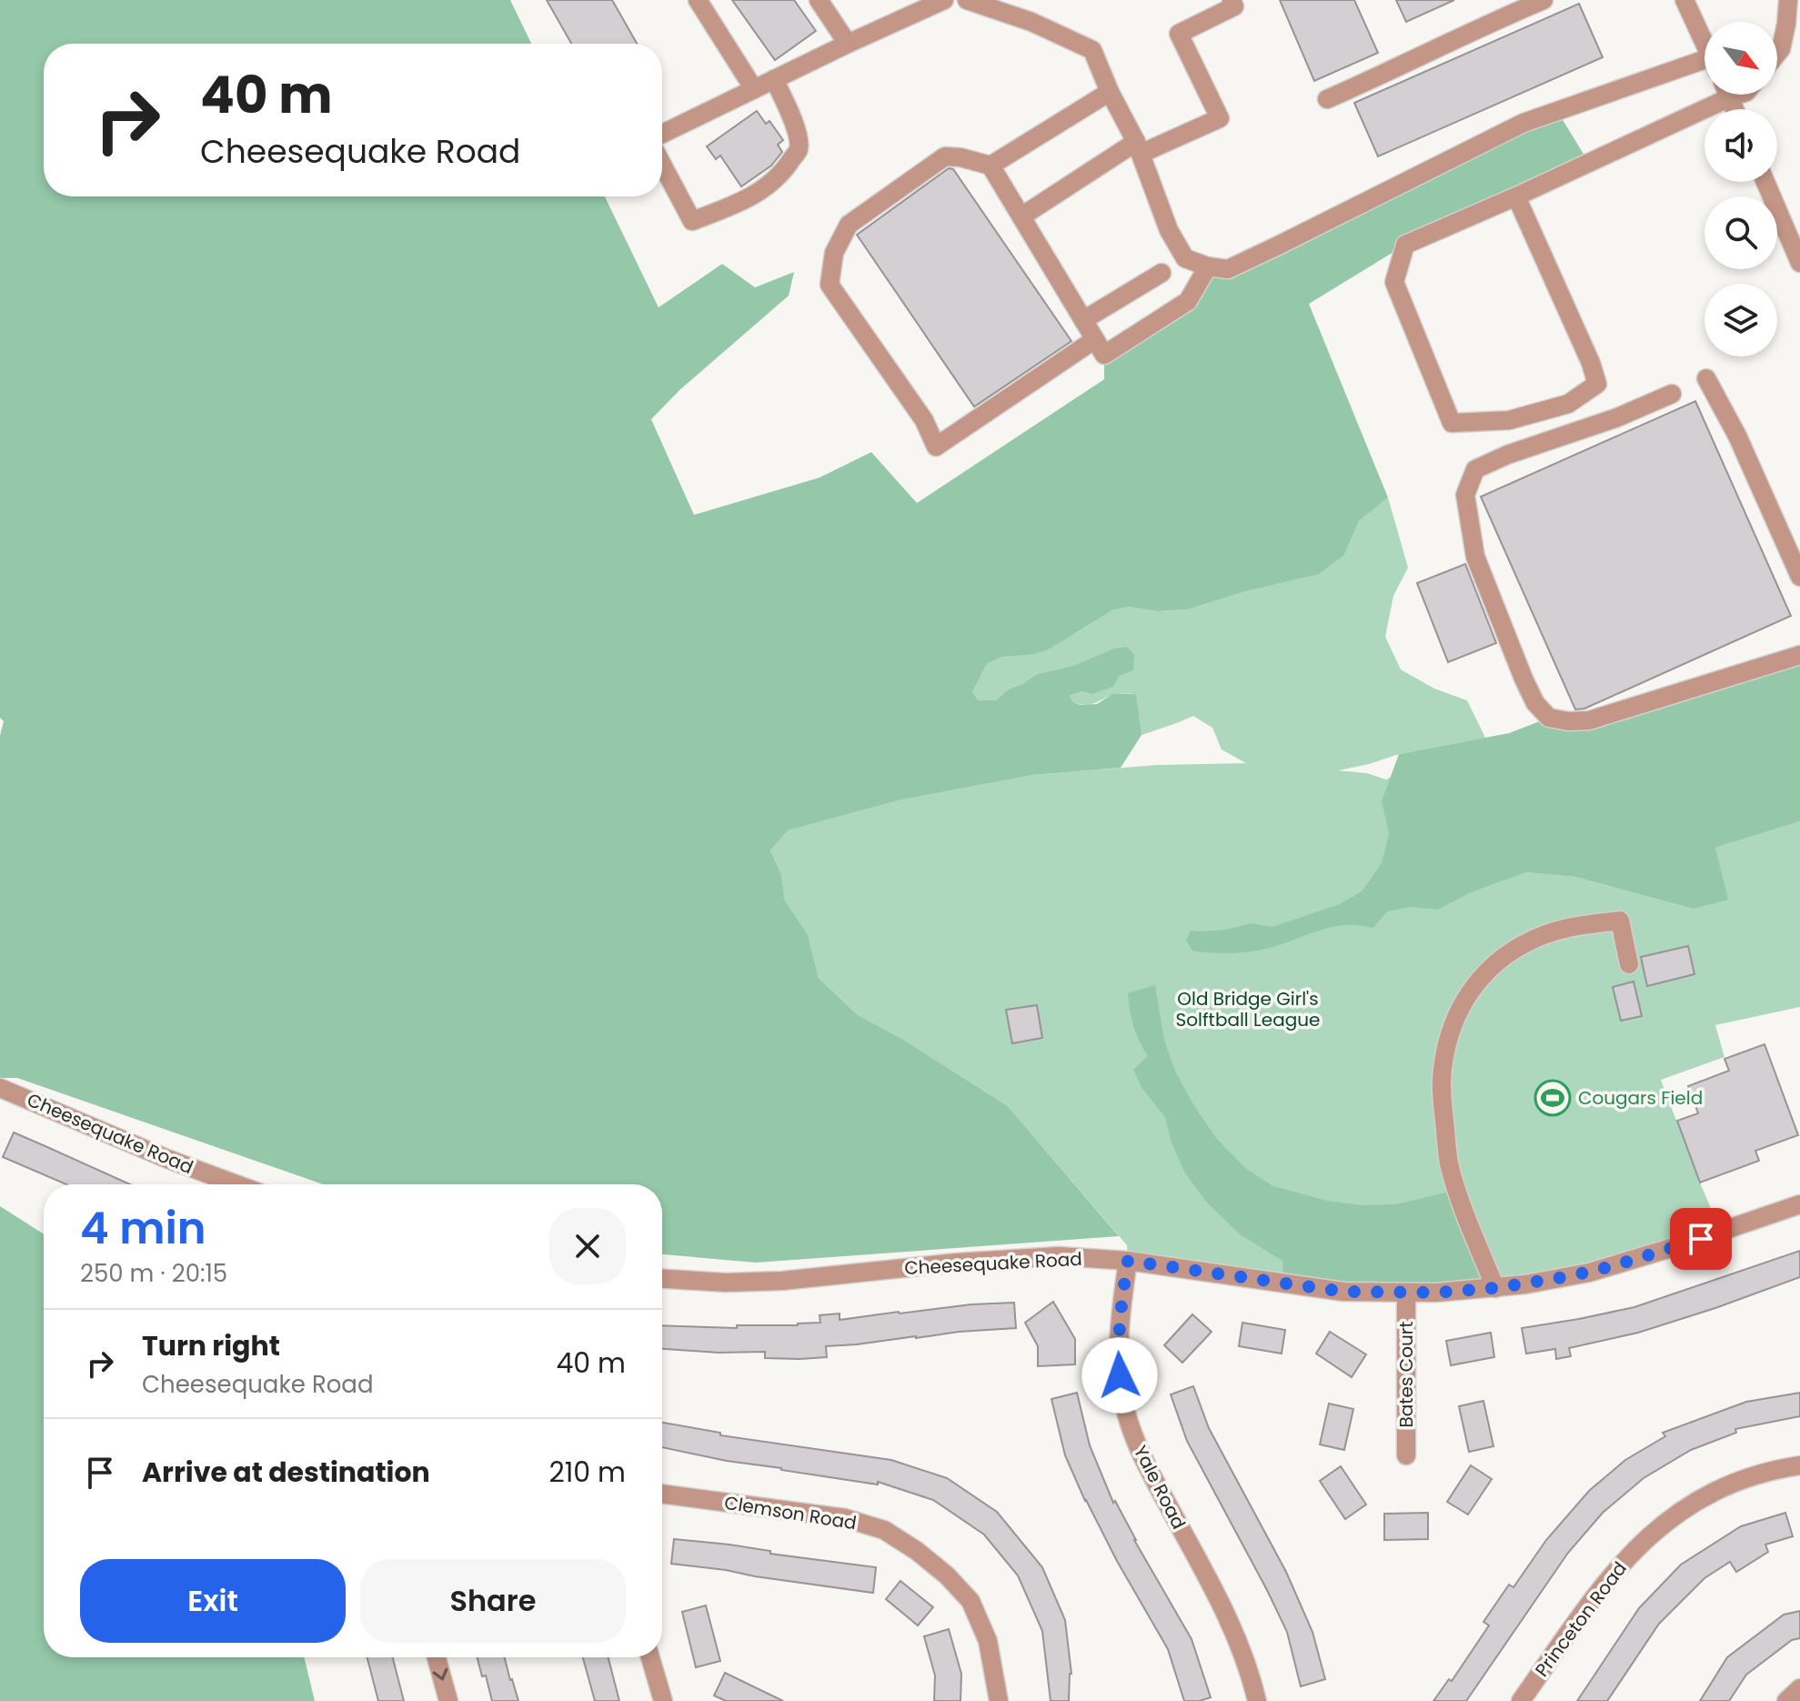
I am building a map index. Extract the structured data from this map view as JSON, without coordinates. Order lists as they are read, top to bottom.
{
  "streets": {
    "street": [
      "Cheesequake Road",
      "Bates Court",
      "Yale Road",
      "Clemson Road",
      "Princeton Road"
    ]
  },
  "crossings": [
    ["Cheesequake Road", "Bates Court"],
    ["Cheesequake Road", "Yale Road"]
  ],
  "parks": ["Old Bridge Girl's Solftball League"],
  "places": {
    "sports": ["Cougars Field"]
  },
  "north": "bottom right",
  "page": {
    "turn": ["40 m", "Cheesequake Road"],
    "heading": ["4 min", "250 m · 20:15"],
    "list": [
      {
        "name": "Turn right",
        "note": "Cheesequake Road",
        "value": "40 m"
      },
      {
        "name": "Arrive at destination",
        "value": "210 m"
      }
    ],
    "buttons": ["Exit", "Share"]
  }
}
